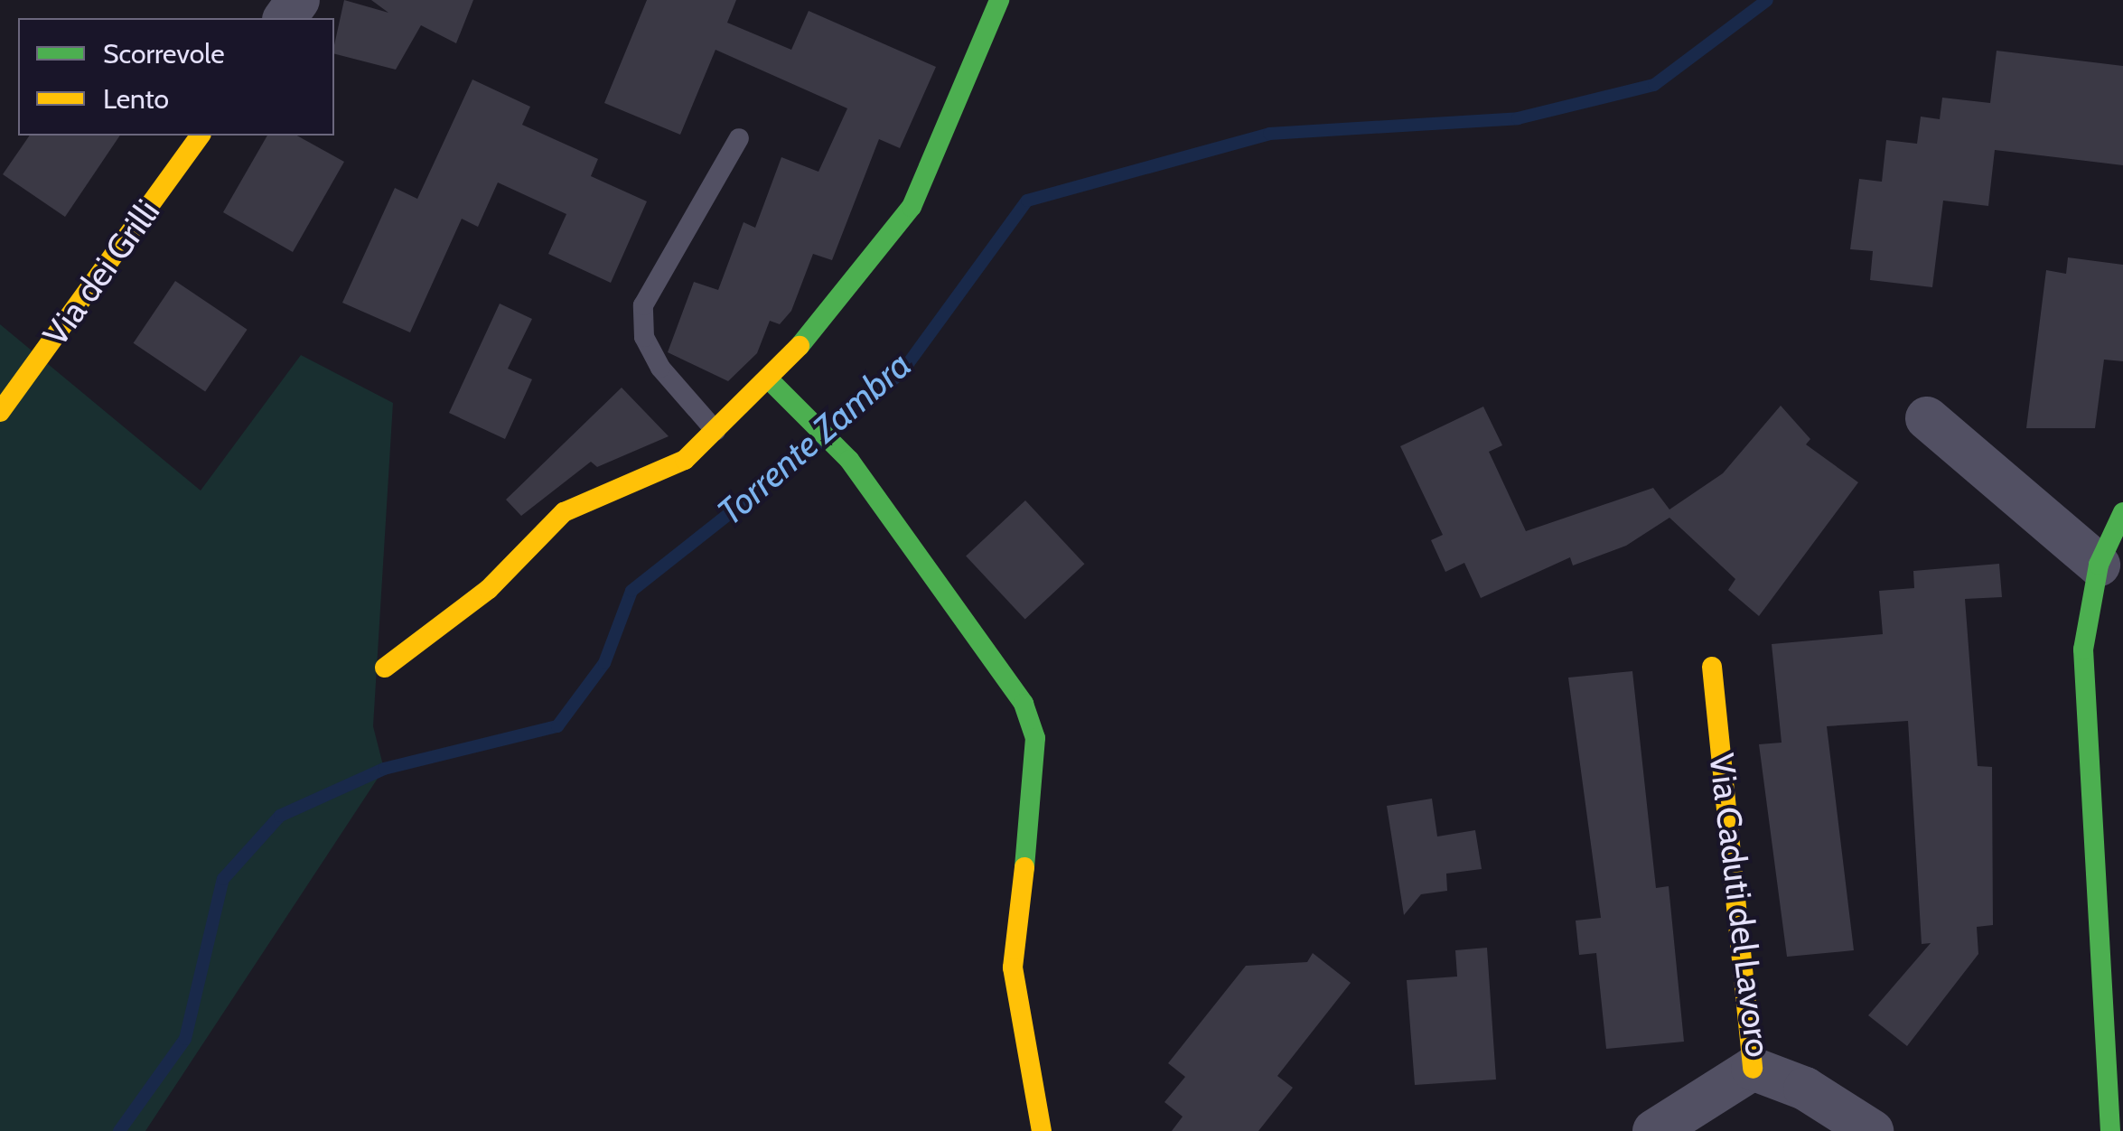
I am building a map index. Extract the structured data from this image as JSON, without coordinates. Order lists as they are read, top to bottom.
{
  "streets": {
    "street": ["Via dei Grilli", "Via Caduti del Lavoro"]
  },
  "water": ["Torrente Zambra"],
  "legend": ["Scorrevole", "Lento"]
}
